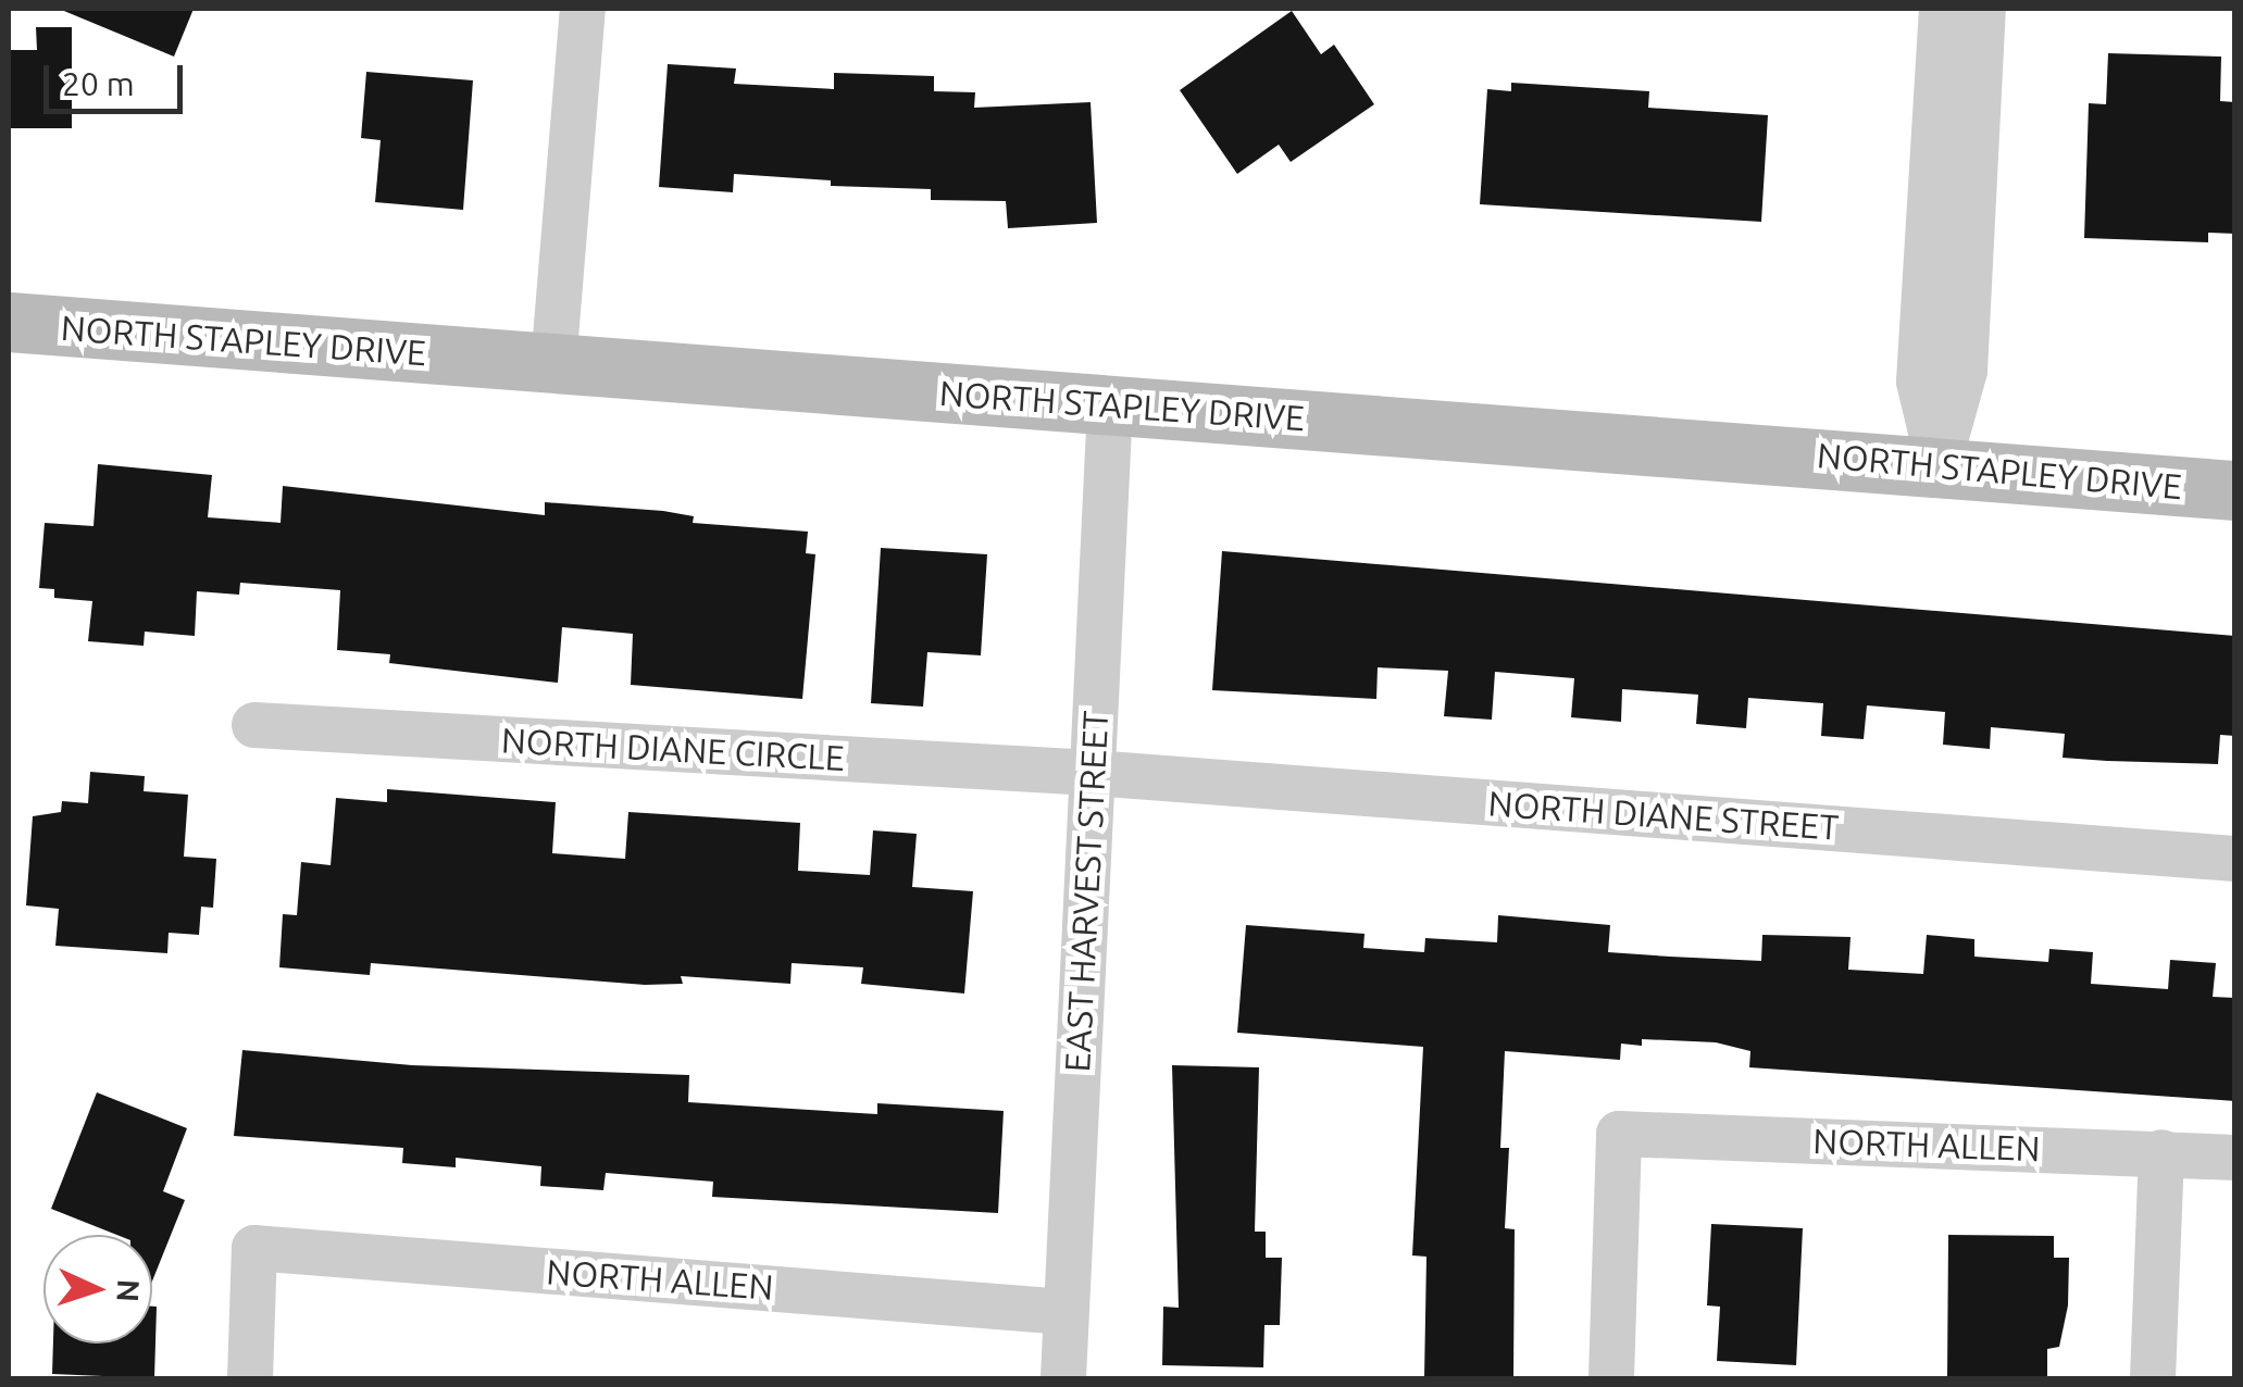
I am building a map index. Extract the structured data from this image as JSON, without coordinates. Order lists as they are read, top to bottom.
{
  "streets": {
    "main road": ["NORTH STAPLEY DRIVE"],
    "street": [
      "NORTH DIANE CIRCLE",
      "NORTH DIANE STREET",
      "EAST HARVEST STREET",
      "NORTH ALLEN"
    ]
  },
  "crossings": [
    ["NORTH STAPLEY DRIVE", "EAST HARVEST STREET"],
    ["NORTH DIANE CIRCLE", "NORTH DIANE STREET"],
    ["NORTH DIANE CIRCLE", "EAST HARVEST STREET"],
    ["NORTH DIANE STREET", "EAST HARVEST STREET"],
    ["EAST HARVEST STREET", "NORTH ALLEN"]
  ],
  "scale_bar": "20 m",
  "north": "right"
}
